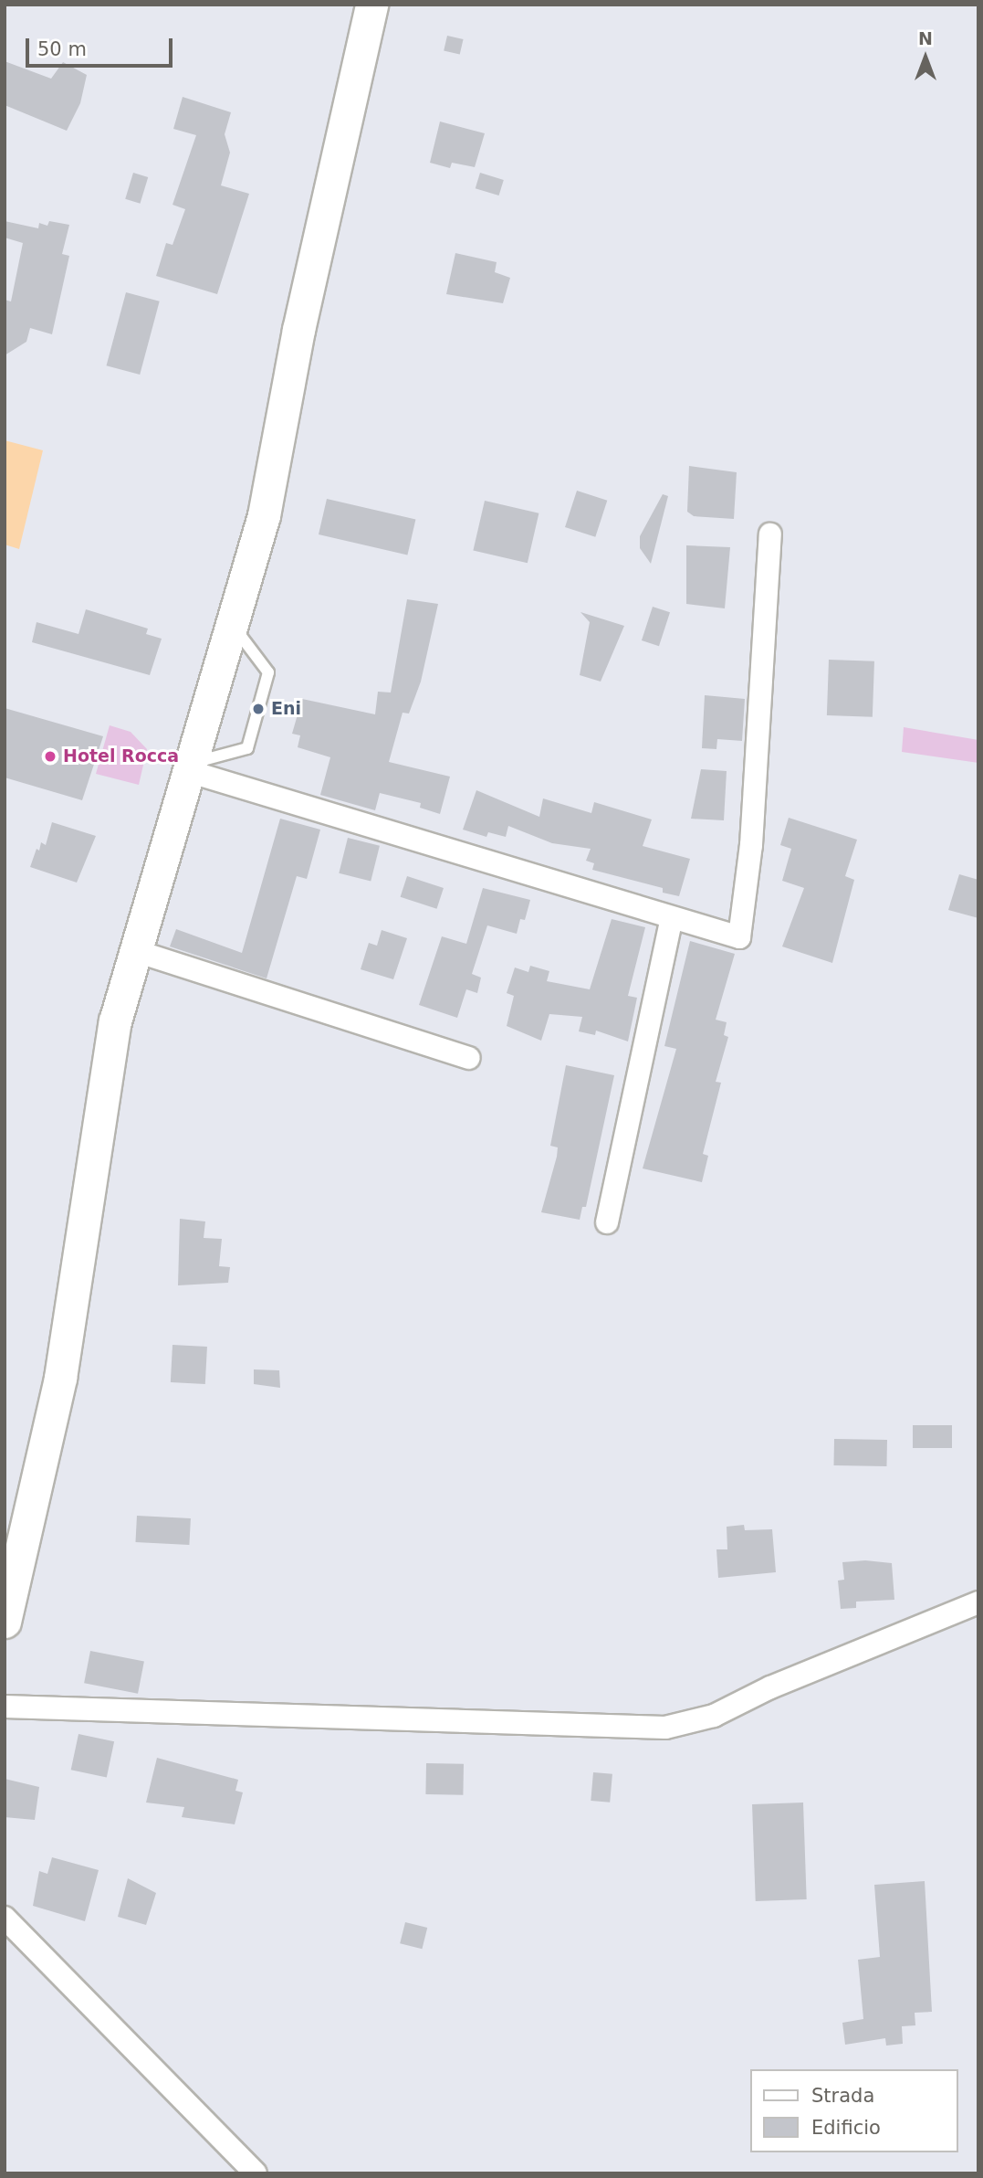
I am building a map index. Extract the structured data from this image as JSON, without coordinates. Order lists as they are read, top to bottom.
{
  "places": ["Eni", "Hotel Rocca"],
  "legend": ["Strada", "Edificio"],
  "scale_bar": "50 m",
  "north": "top"
}
